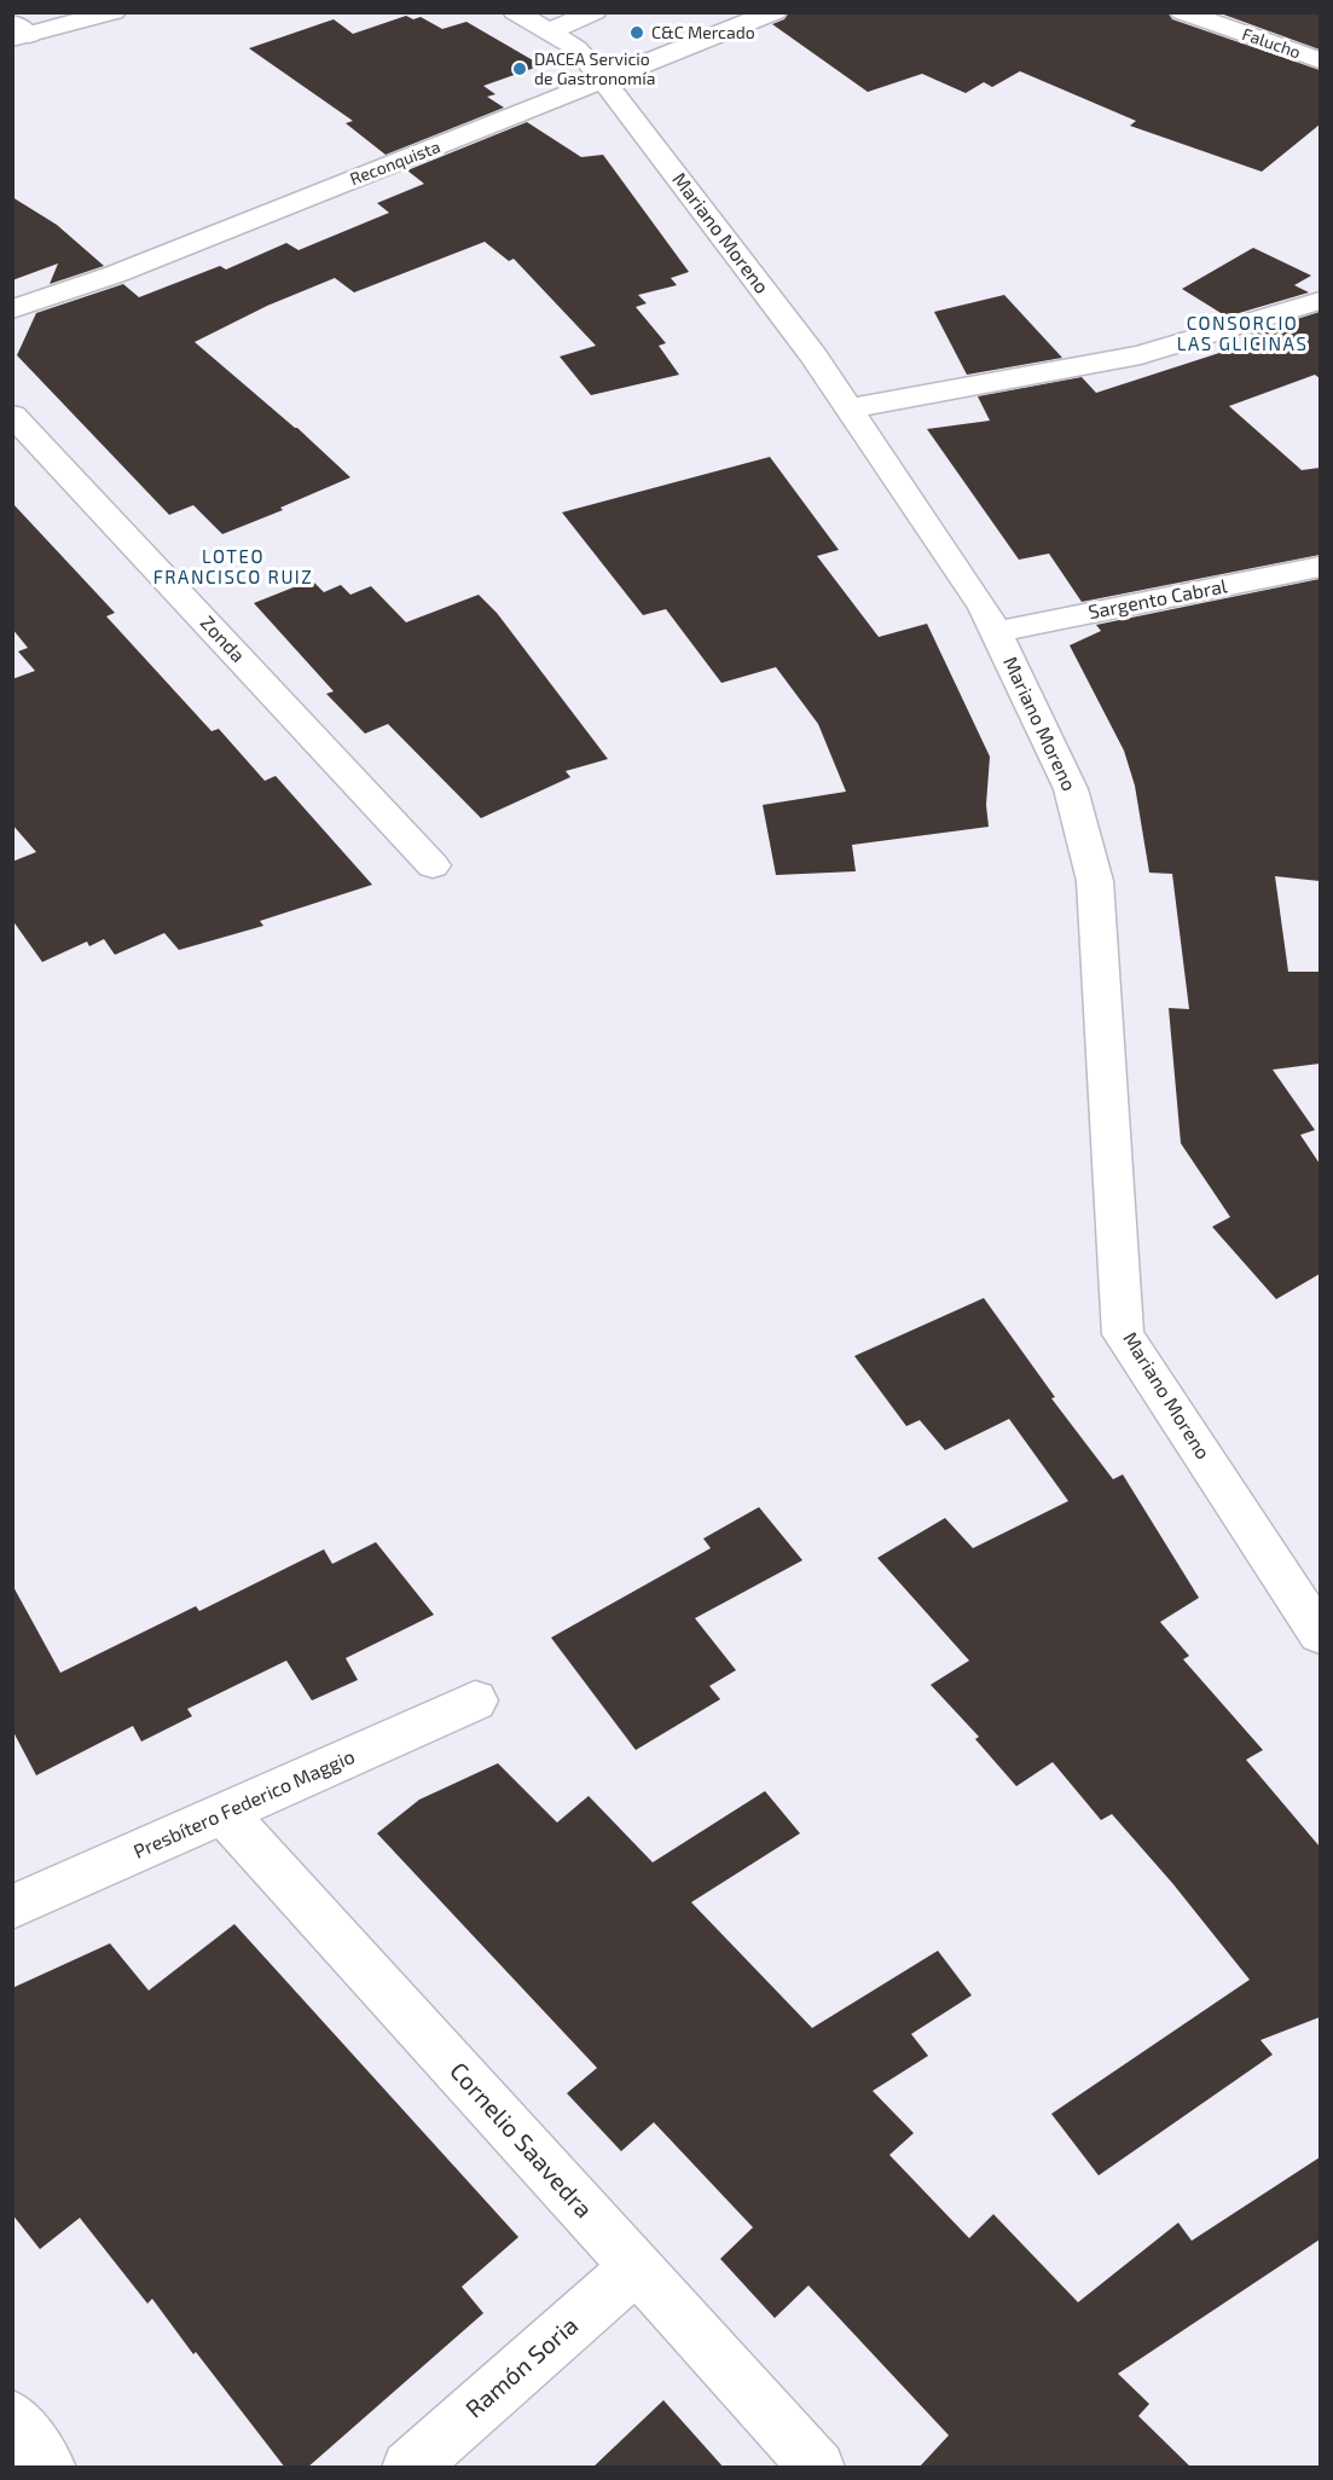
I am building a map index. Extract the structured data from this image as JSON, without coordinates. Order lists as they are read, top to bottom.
{
  "streets": {
    "street": [
      "Falucho",
      "Reconquista",
      "Mariano Moreno",
      "Sargento Cabral",
      "Zonda",
      "Presbítero Federico Maggio",
      "Cornelio Saavedra",
      "Ramón Soria"
    ]
  },
  "crossings": [
    ["Reconquista", "Mariano Moreno"],
    ["Mariano Moreno", "Sargento Cabral"],
    ["Presbítero Federico Maggio", "Cornelio Saavedra"],
    ["Cornelio Saavedra", "Ramón Soria"]
  ],
  "districts": ["CONSORCIO LAS GLICINAS", "LOTEO FRANCISCO RUIZ"],
  "places": ["C&C Mercado", "DACEA Servicio de Gastronomía"]
}
